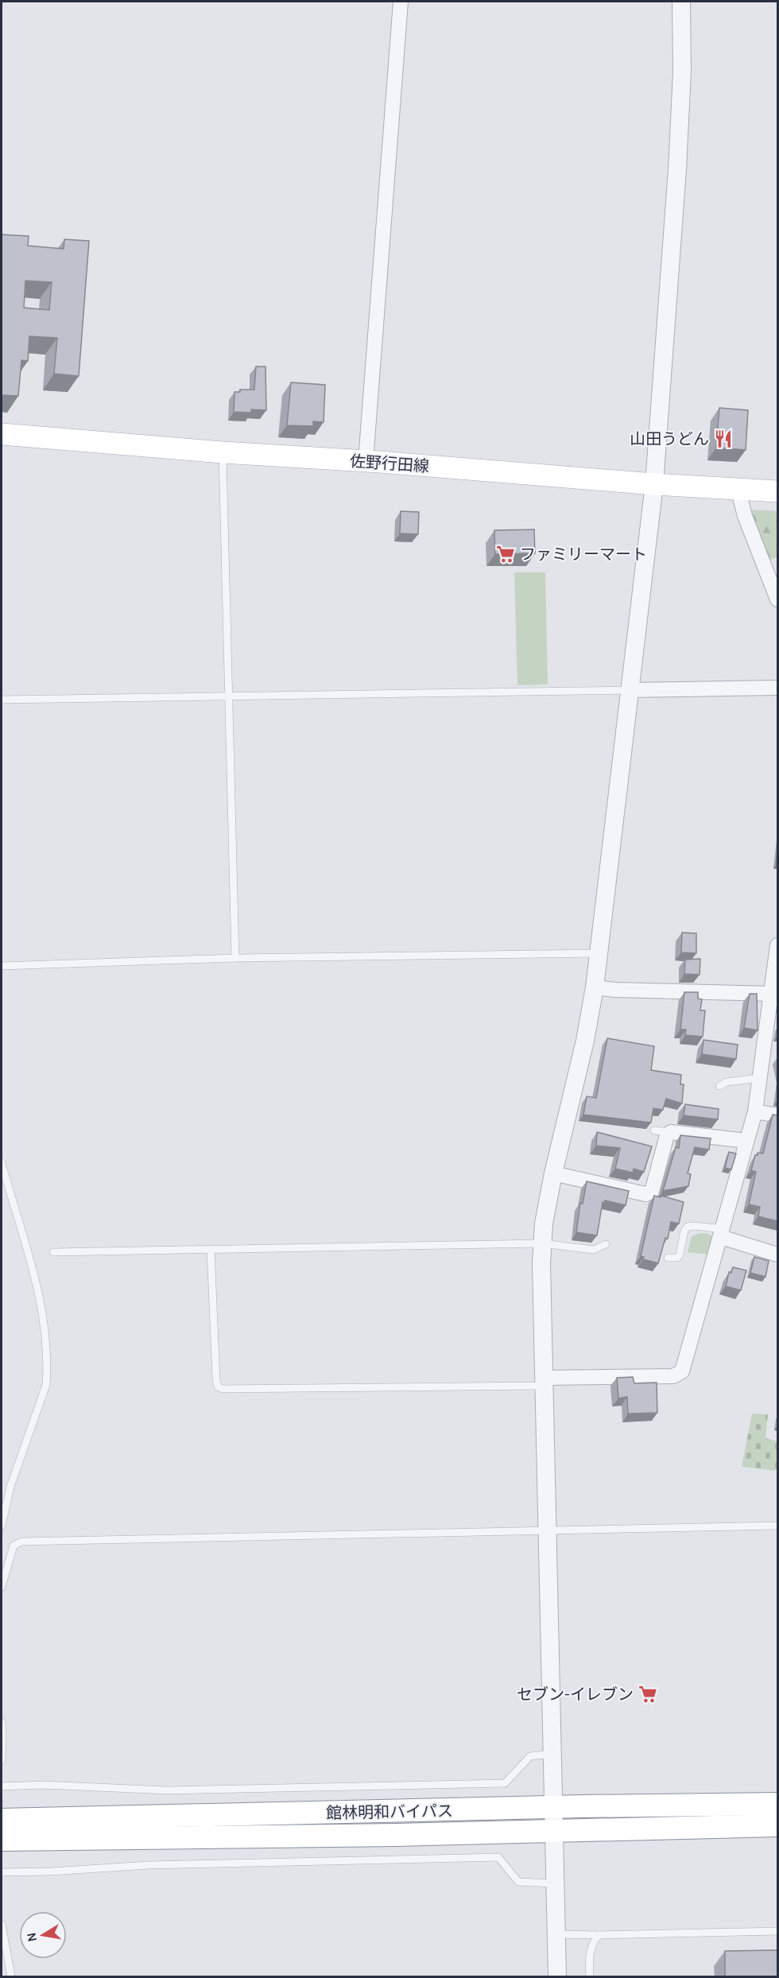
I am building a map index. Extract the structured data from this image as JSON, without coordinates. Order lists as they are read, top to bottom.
{
  "streets": {
    "highway": ["館林明和バイパス"],
    "main road": ["佐野行田線"]
  },
  "places": {
    "restaurant": ["山田うどん"],
    "supermarket": ["ファミリーマート", "セブン-イレブン"]
  },
  "north": "left"
}
